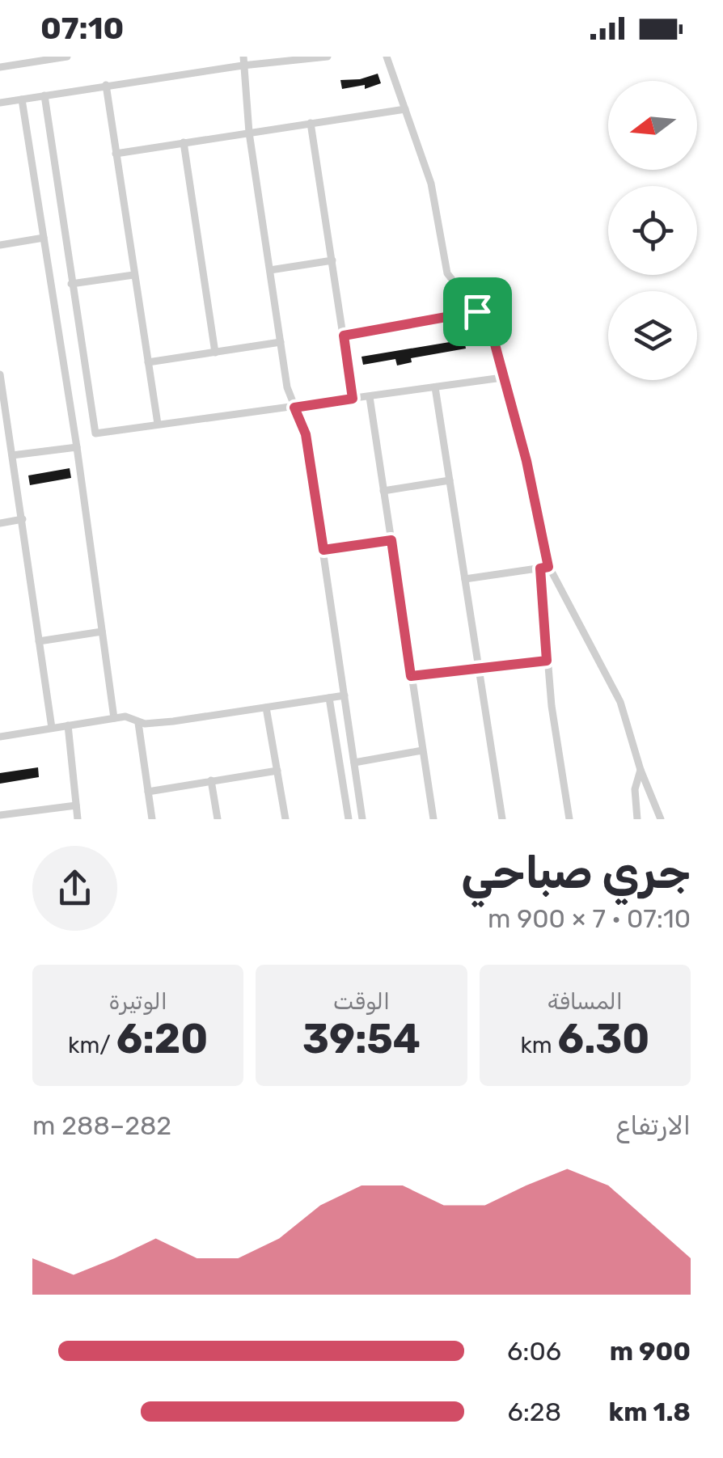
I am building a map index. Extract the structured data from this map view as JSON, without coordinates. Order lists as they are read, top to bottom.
{
  "north": "left",
  "page": {
    "status": "07:10",
    "heading": ["جري صباحي", "07:10 · 7 × 900 m"],
    "stats": [
      ["المسافة", "6.30 km"],
      ["الوقت", "39:54"],
      ["الوتيرة", "6:20 /km"]
    ],
    "chart": ["الارتفاع", "282–288 m"],
    "list": [
      {
        "name": "900 m",
        "note": "6:06"
      },
      {
        "name": "1.8 km",
        "note": "6:28"
      }
    ]
  }
}
